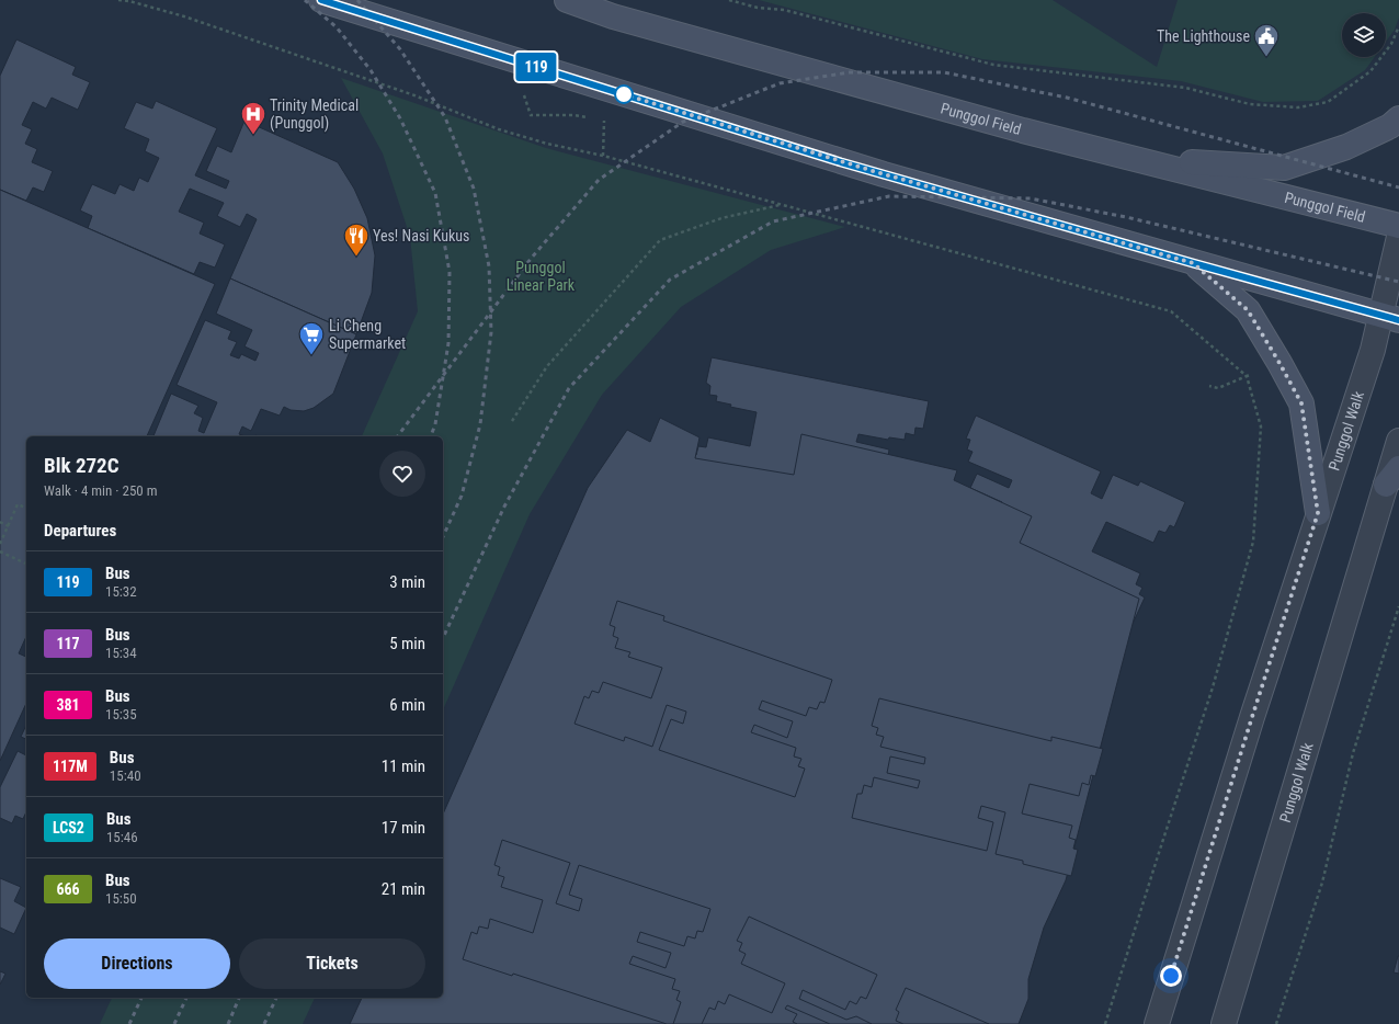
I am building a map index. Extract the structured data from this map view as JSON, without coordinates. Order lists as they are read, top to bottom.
{
  "streets": {
    "street": ["Punggol Field", "Punggol Walk"]
  },
  "parks": ["Punggol Linear Park"],
  "places": {
    "public building": ["The Lighthouse"],
    "hospital": ["Trinity Medical (Punggol)"],
    "restaurant": ["Yes! Nasi Kukus"],
    "supermarket": ["Li Cheng Supermarket"]
  },
  "lines": ["bus line 119"],
  "page": {
    "on_map": "119",
    "heading": [
      ["Blk 272C", "Walk · 4 min · 250 m"],
      "Departures"
    ],
    "list": [
      {
        "mark": "119",
        "name": "Bus",
        "note": "15:32",
        "value": "3 min"
      },
      {
        "mark": "117",
        "name": "Bus",
        "note": "15:34",
        "value": "5 min"
      },
      {
        "mark": "381",
        "name": "Bus",
        "note": "15:35",
        "value": "6 min"
      },
      {
        "mark": "117M",
        "name": "Bus",
        "note": "15:40",
        "value": "11 min"
      },
      {
        "mark": "LCS2",
        "name": "Bus",
        "note": "15:46",
        "value": "17 min"
      },
      {
        "mark": "666",
        "name": "Bus",
        "note": "15:50",
        "value": "21 min"
      }
    ],
    "buttons": ["Directions", "Tickets"]
  }
}
